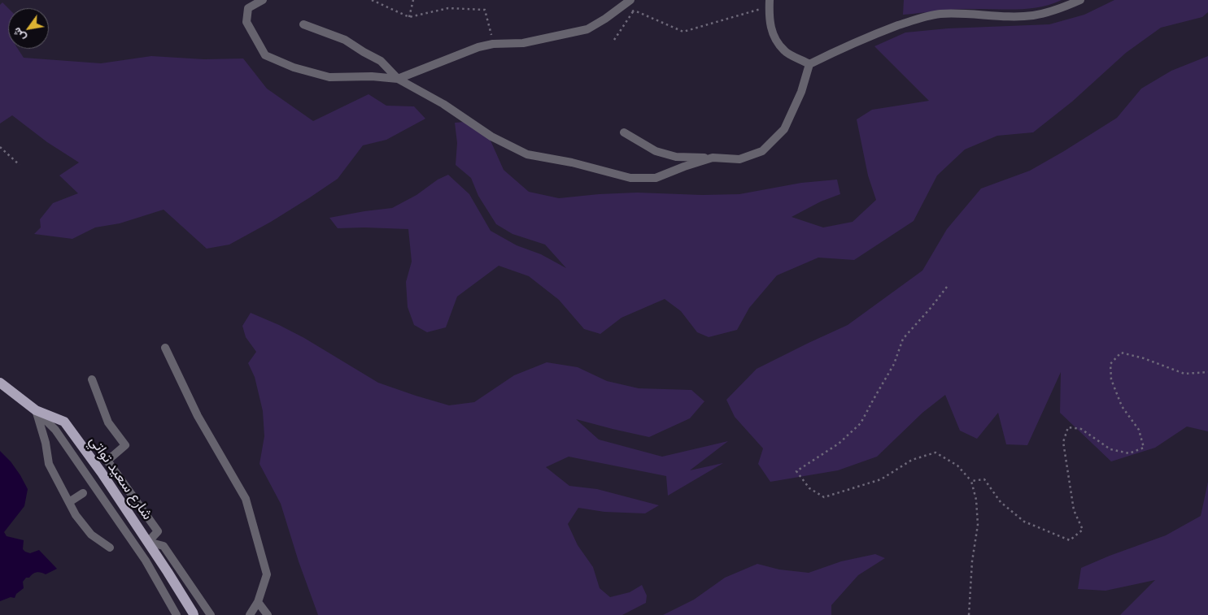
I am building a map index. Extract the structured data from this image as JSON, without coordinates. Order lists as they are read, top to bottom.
{
  "streets": {
    "main road": ["شارع سعيد تواتي"]
  },
  "north": "bottom left"
}
